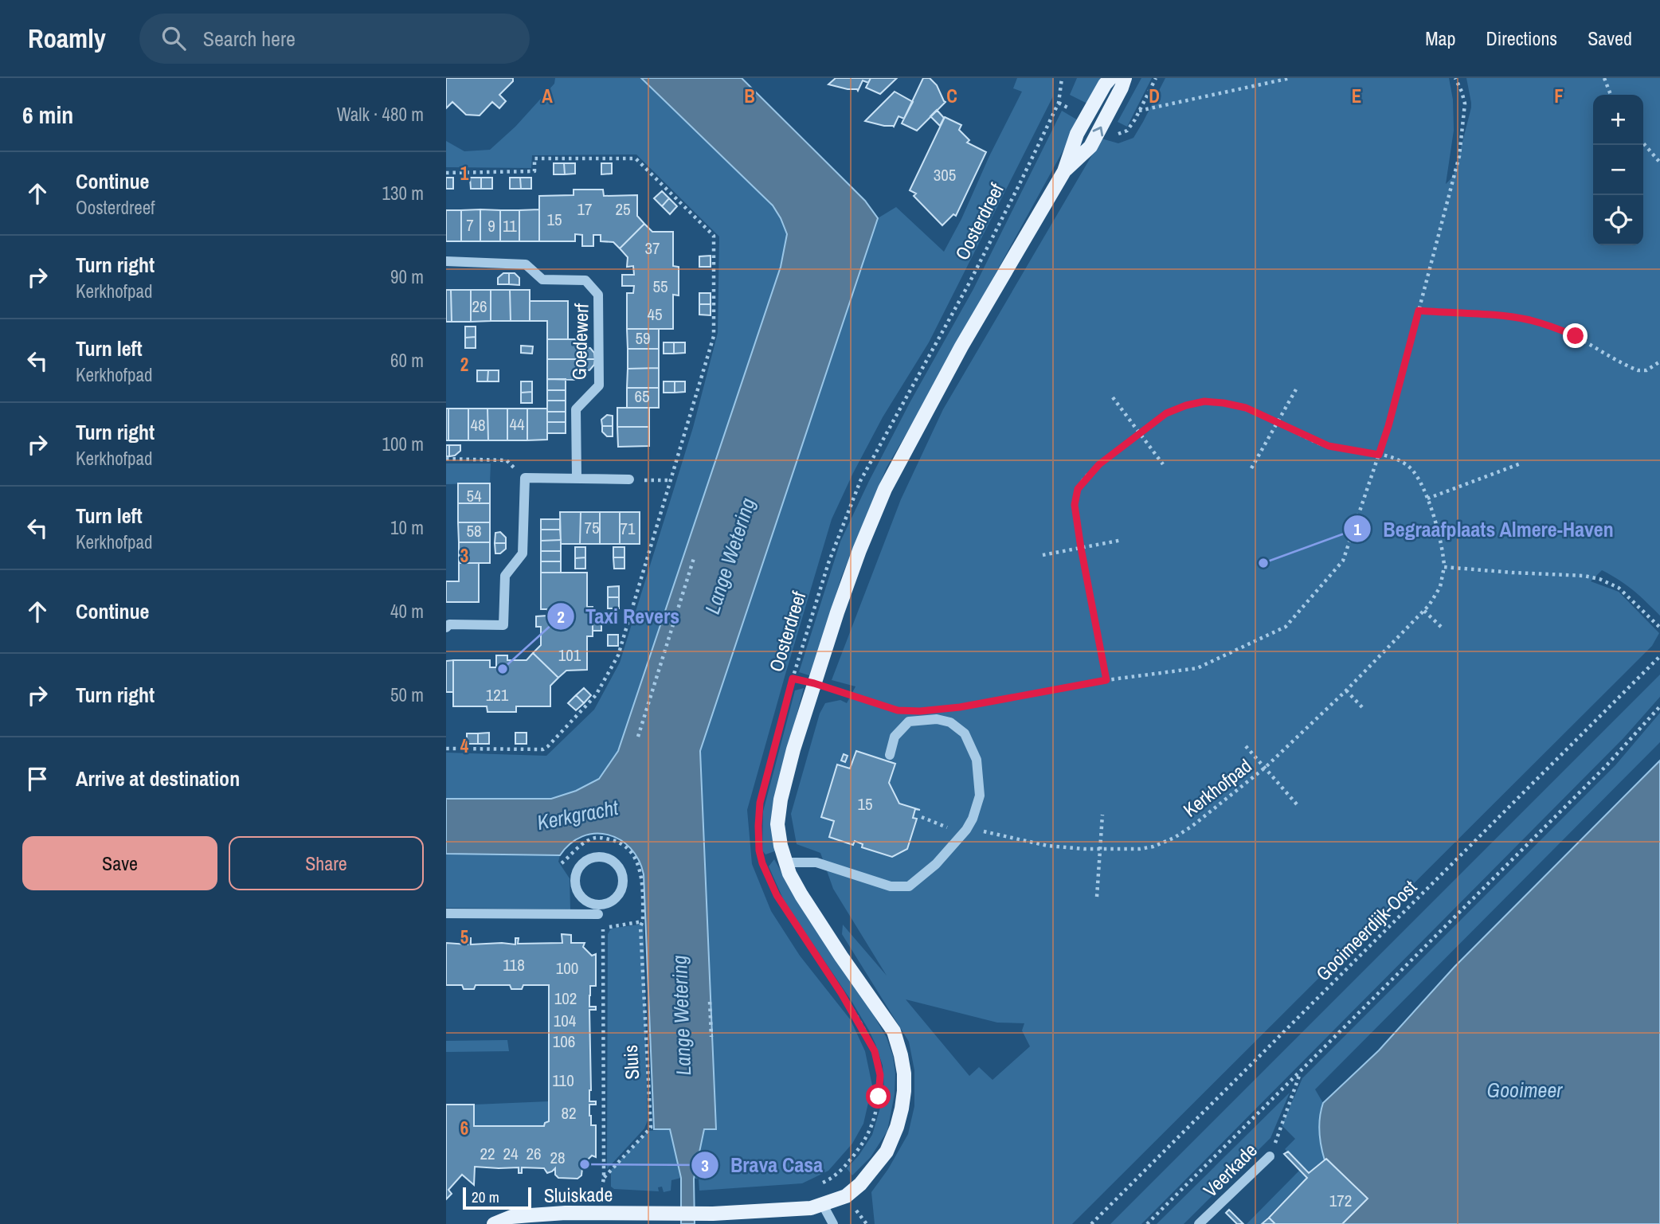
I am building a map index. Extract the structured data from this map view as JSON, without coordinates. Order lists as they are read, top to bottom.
{
  "streets": {
    "main road": ["Sluiskade"],
    "street": ["Goedewerf", "Veerkade"],
    "path": [
      "Oosterdreef",
      "Kerkhofpad",
      "Gooimeerdijk-Oost",
      "Sluis"
    ]
  },
  "water": ["Lange Wetering", "Kerkgracht", "Gooimeer"],
  "places": ["Begraafplaats Almere-Haven", "Taxi Revers", "Brava Casa"],
  "house_numbers": [
    "305",
    "17",
    "25",
    "15",
    "7",
    "9",
    "11",
    "37",
    "55",
    "26",
    "45",
    "59",
    "65",
    "44",
    "48",
    "54",
    "75",
    "71",
    "58",
    "101",
    "121",
    "15",
    "118",
    "100",
    "102",
    "104",
    "106",
    "110",
    "82",
    "22",
    "24",
    "26",
    "28",
    "172"
  ],
  "scale_bar": "20 m",
  "page": {
    "header": "Roamly",
    "search": "Search here",
    "nav": ["Map", "Directions", "Saved"],
    "heading": ["6 min", "Walk · 480 m"],
    "map_buttons": ["+", "−"],
    "list": [
      ["Continue", "Oosterdreef", "130 m"],
      ["Turn right", "Kerkhofpad", "90 m"],
      ["Turn left", "Kerkhofpad", "60 m"],
      ["Turn right", "Kerkhofpad", "100 m"],
      ["Turn left", "Kerkhofpad", "10 m"],
      ["Continue", "40 m"],
      ["Turn right", "50 m"],
      "Arrive at destination"
    ],
    "buttons": ["Save", "Share"],
    "scale": "20 m"
  },
  "grid": {
    "columns": [
      "A",
      "B",
      "C",
      "D",
      "E",
      "F"
    ],
    "rows": [
      "1",
      "2",
      "3",
      "4",
      "5",
      "6"
    ]
  }
}
